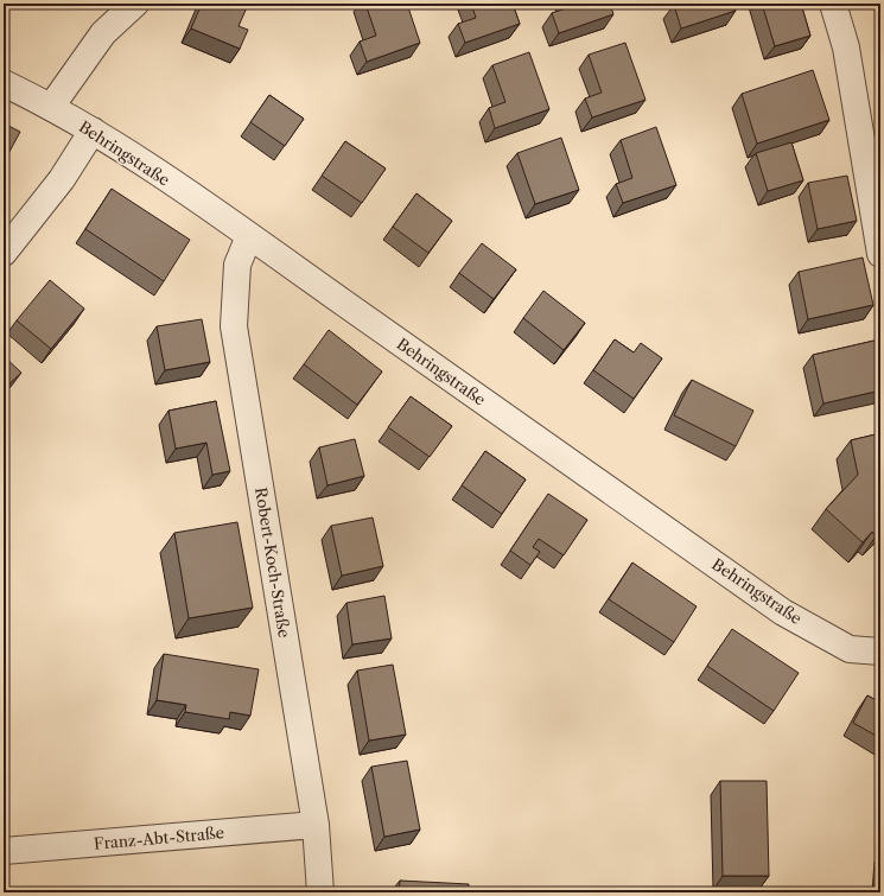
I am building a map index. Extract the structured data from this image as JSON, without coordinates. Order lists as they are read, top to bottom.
{
  "streets": {
    "street": ["Behringstraße", "Robert-Koch-Straße", "Franz-Abt-Straße"]
  },
  "crossings": [
    ["Behringstraße", "Robert-Koch-Straße"],
    ["Robert-Koch-Straße", "Franz-Abt-Straße"]
  ]
}
